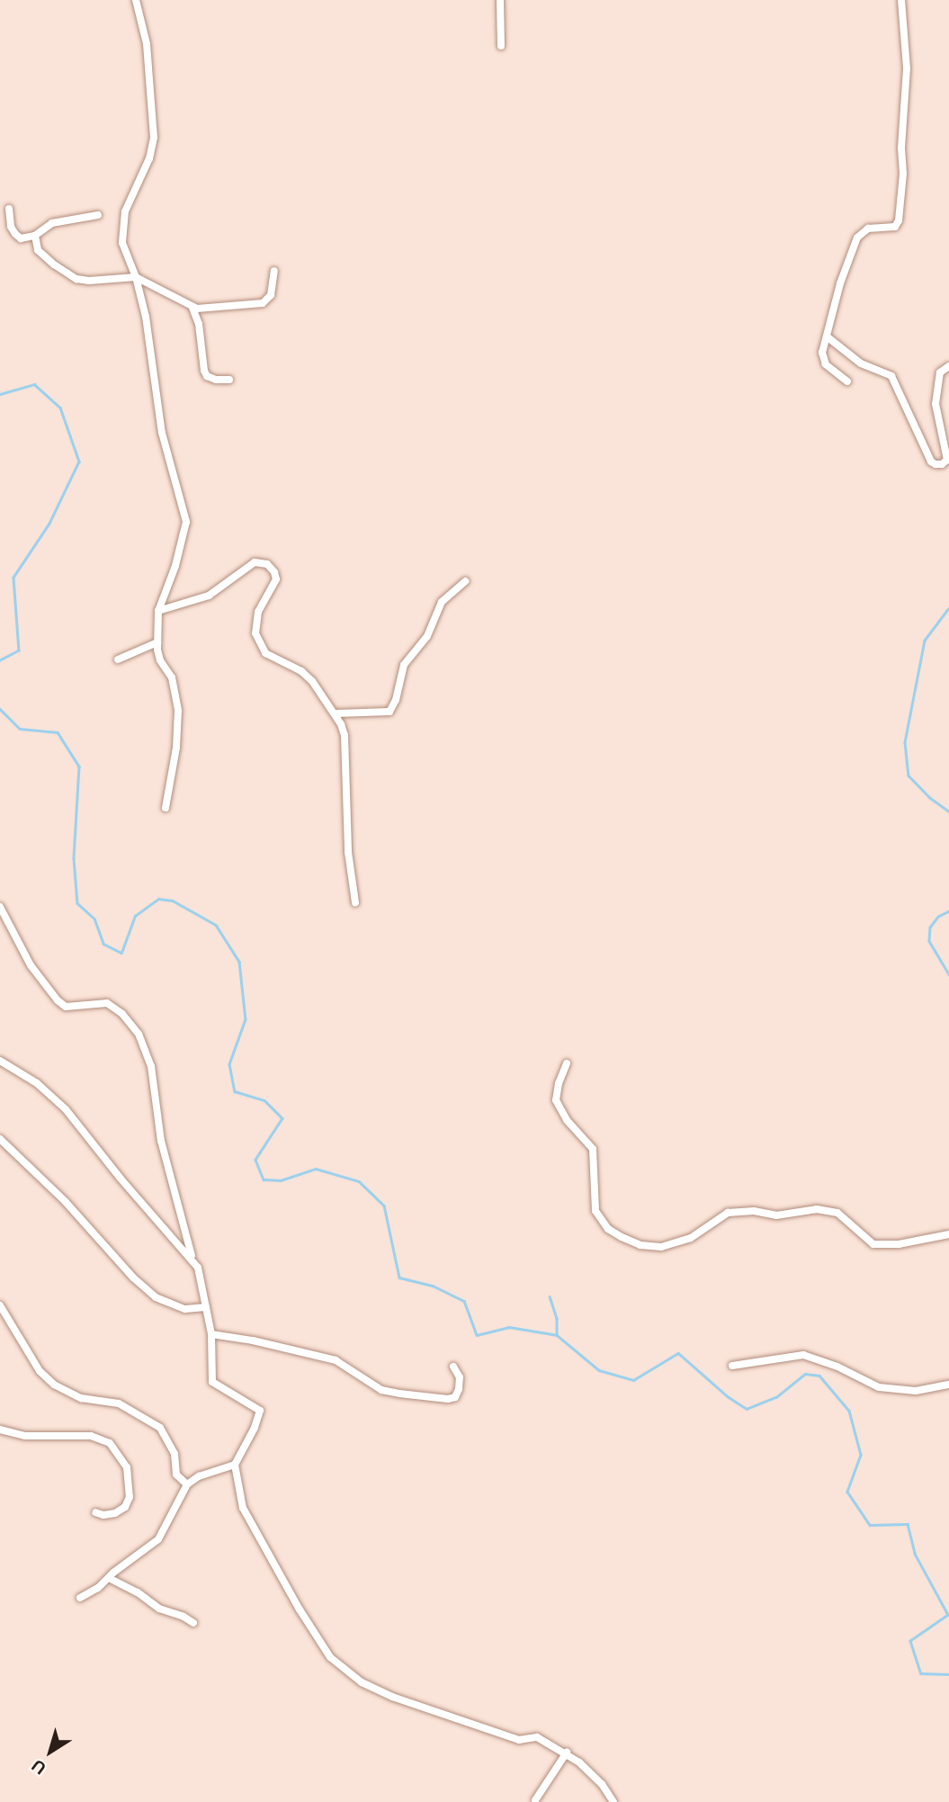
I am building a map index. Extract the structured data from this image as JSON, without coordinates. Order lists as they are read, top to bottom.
{
  "north": "bottom left"
}
